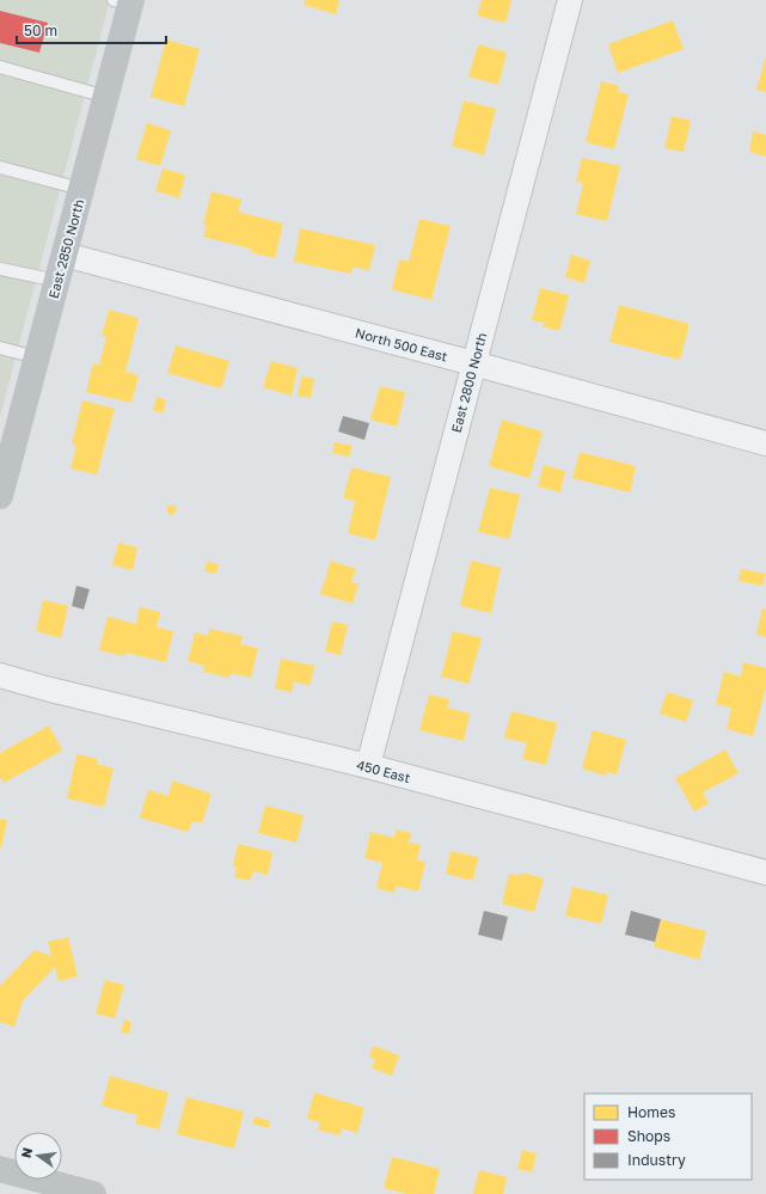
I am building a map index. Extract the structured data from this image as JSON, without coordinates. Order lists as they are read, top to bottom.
{
  "streets": {
    "street": [
      "East 2850 North",
      "North 500 East",
      "East 2800 North",
      "450 East"
    ]
  },
  "crossings": [
    ["East 2850 North", "North 500 East"],
    ["North 500 East", "East 2800 North"],
    ["East 2800 North", "450 East"]
  ],
  "legend": ["Homes", "Shops", "Industry"],
  "scale_bar": "50 m",
  "north": "left"
}
